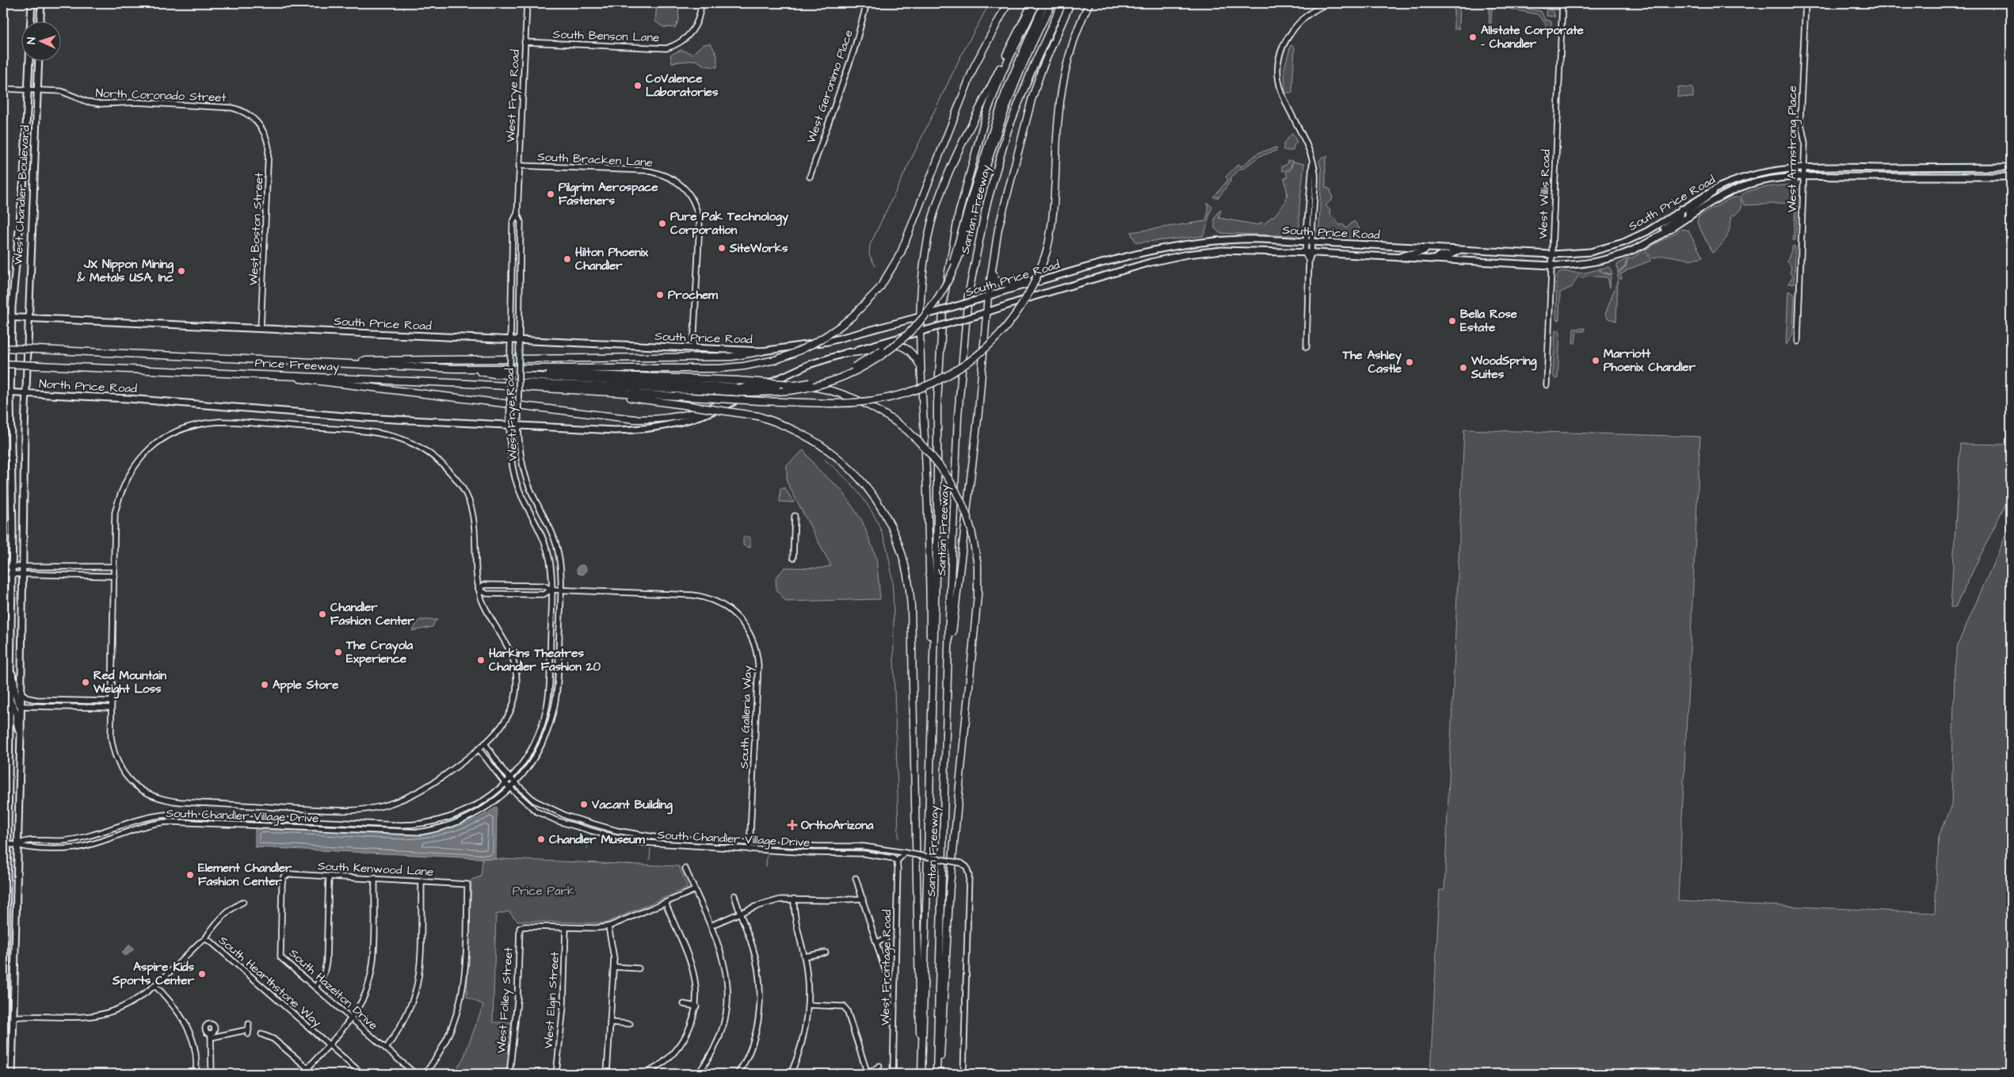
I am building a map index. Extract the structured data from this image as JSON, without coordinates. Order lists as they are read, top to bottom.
{
  "streets": {
    "highway": ["Santan Freeway", "Price Freeway"],
    "main road": ["West Chandler Boulevard", "South Price Road", "North Price Road"],
    "street": [
      "South Benson Lane",
      "West Geronimo Place",
      "North Coronado Street",
      "West Frye Road",
      "West Armstrong Place",
      "South Bracken Lane",
      "West Willis Road",
      "West Boston Street",
      "South Galleria Way",
      "South Chandler Village Drive",
      "South Kenwood Lane",
      "West Frontage Road",
      "South Hearthstone Way",
      "South Hazelton Drive",
      "West Folley Street",
      "West Elgin Street"
    ]
  },
  "crossings": [
    ["South Benson Lane", "West Frye Road"],
    ["North Coronado Street", "West Chandler Boulevard"],
    ["North Coronado Street", "West Boston Street"],
    ["West Frye Road", "South Bracken Lane"],
    ["West Frye Road", "South Price Road"],
    ["West Frye Road", "South Galleria Way"],
    ["West Frye Road", "South Chandler Village Drive"],
    ["West Armstrong Place", "South Price Road"],
    ["South Bracken Lane", "South Price Road"],
    ["West Willis Road", "South Price Road"],
    ["West Chandler Boulevard", "South Price Road"],
    ["West Chandler Boulevard", "North Price Road"],
    ["West Chandler Boulevard", "South Chandler Village Drive"],
    ["South Price Road", "West Boston Street"],
    ["South Price Road", "North Price Road"],
    ["South Galleria Way", "South Chandler Village Drive"],
    ["South Chandler Village Drive", "West Frontage Road"],
    ["South Kenwood Lane", "South Hazelton Drive"],
    ["West Folley Street", "West Elgin Street"]
  ],
  "parks": ["Price Park"],
  "places": {
    "other": [
      "Allstate Corporate - Chandler",
      "CoValence Laboratories",
      "Pilgrim Aerospace Fasteners",
      "Pure Pak Technology Corporation",
      "SiteWorks",
      "Hilton Phoenix Chandler",
      "JX Nippon Mining & Metals USA, Inc",
      "Prochem",
      "Bella Rose Estate",
      "Marriott Phoenix Chandler",
      "The Ashley Castle",
      "WoodSpring Suites",
      "Chandler Fashion Center",
      "The Crayola Experience",
      "Harkins Theatres Chandler Fashion 20",
      "Red Mountain Weight Loss",
      "Apple Store",
      "Vacant Building",
      "Chandler Museum",
      "Element Chandler Fashion Center",
      "Aspire Kids Sports Center"
    ],
    "health": ["OrthoArizona"]
  },
  "north": "left"
}
